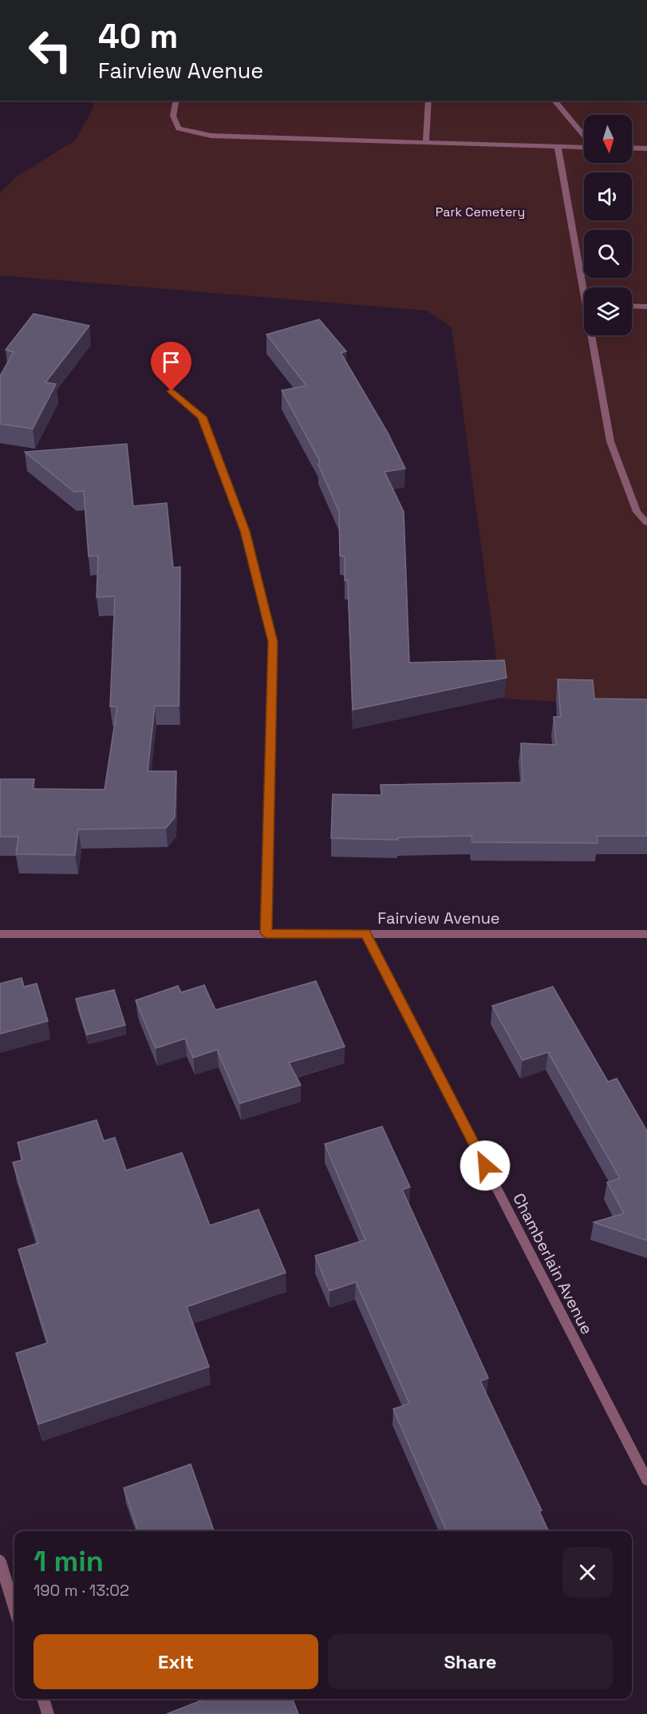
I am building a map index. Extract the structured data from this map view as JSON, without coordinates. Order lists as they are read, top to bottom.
{
  "streets": {
    "street": ["Fairview Avenue", "Chamberlain Avenue"]
  },
  "crossings": [
    ["Fairview Avenue", "Chamberlain Avenue"]
  ],
  "parks": ["Park Cemetery"],
  "north": "bottom",
  "page": {
    "turn": ["40 m", "Fairview Avenue"],
    "heading": ["1 min", "190 m · 13:02"],
    "buttons": ["Exit", "Share"]
  }
}
